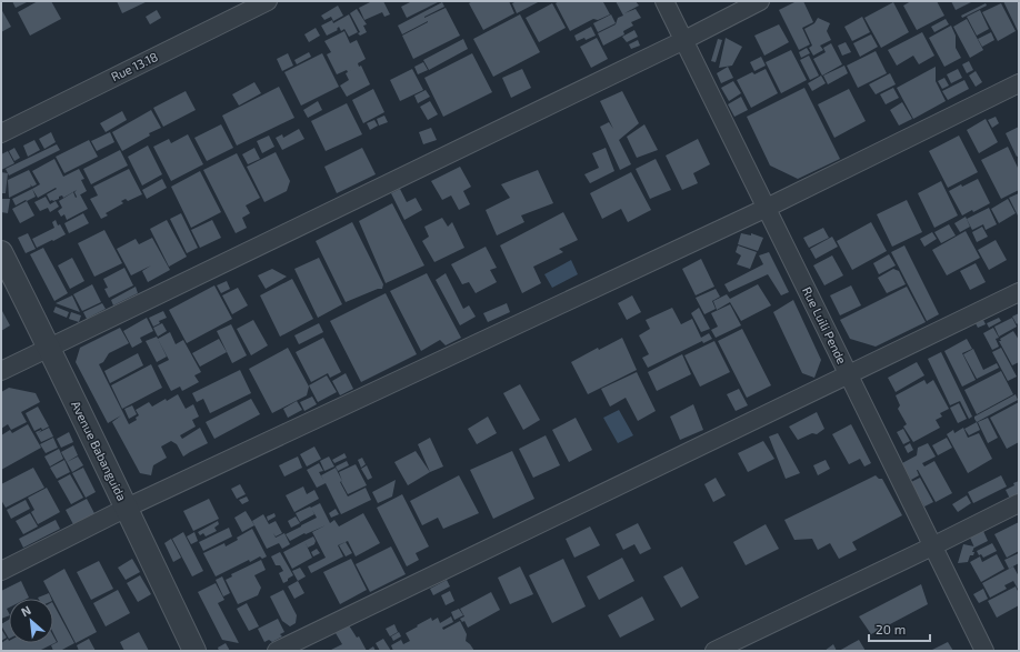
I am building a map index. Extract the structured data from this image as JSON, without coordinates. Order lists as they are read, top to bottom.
{
  "streets": {
    "street": ["Rue 13.18", "Rue Luili Pende", "Avenue Babanguida"]
  },
  "scale_bar": "20 m",
  "north": "top left"
}
